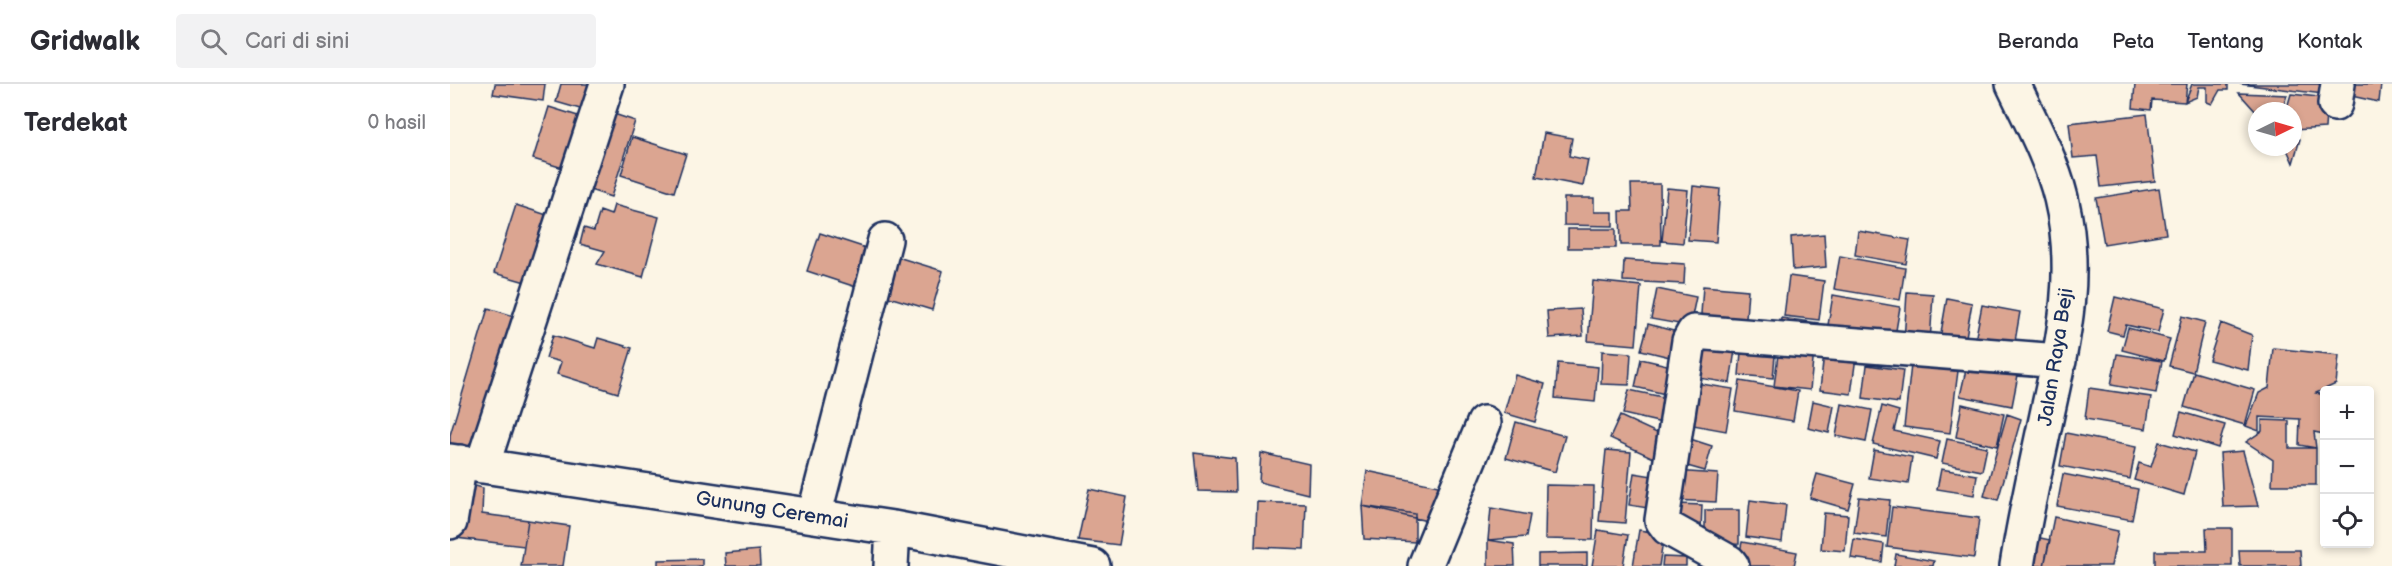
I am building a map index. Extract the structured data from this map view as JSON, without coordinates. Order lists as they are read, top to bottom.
{
  "streets": {
    "street": ["Jalan Raya Beji", "Gunung Ceremai"]
  },
  "north": "right",
  "page": {
    "header": "Gridwalk",
    "search": "Cari di sini",
    "nav": [
      "Beranda",
      "Peta",
      "Tentang",
      "Kontak"
    ],
    "heading": ["Terdekat", "0 hasil"],
    "map_buttons": ["+", "−"]
  }
}
